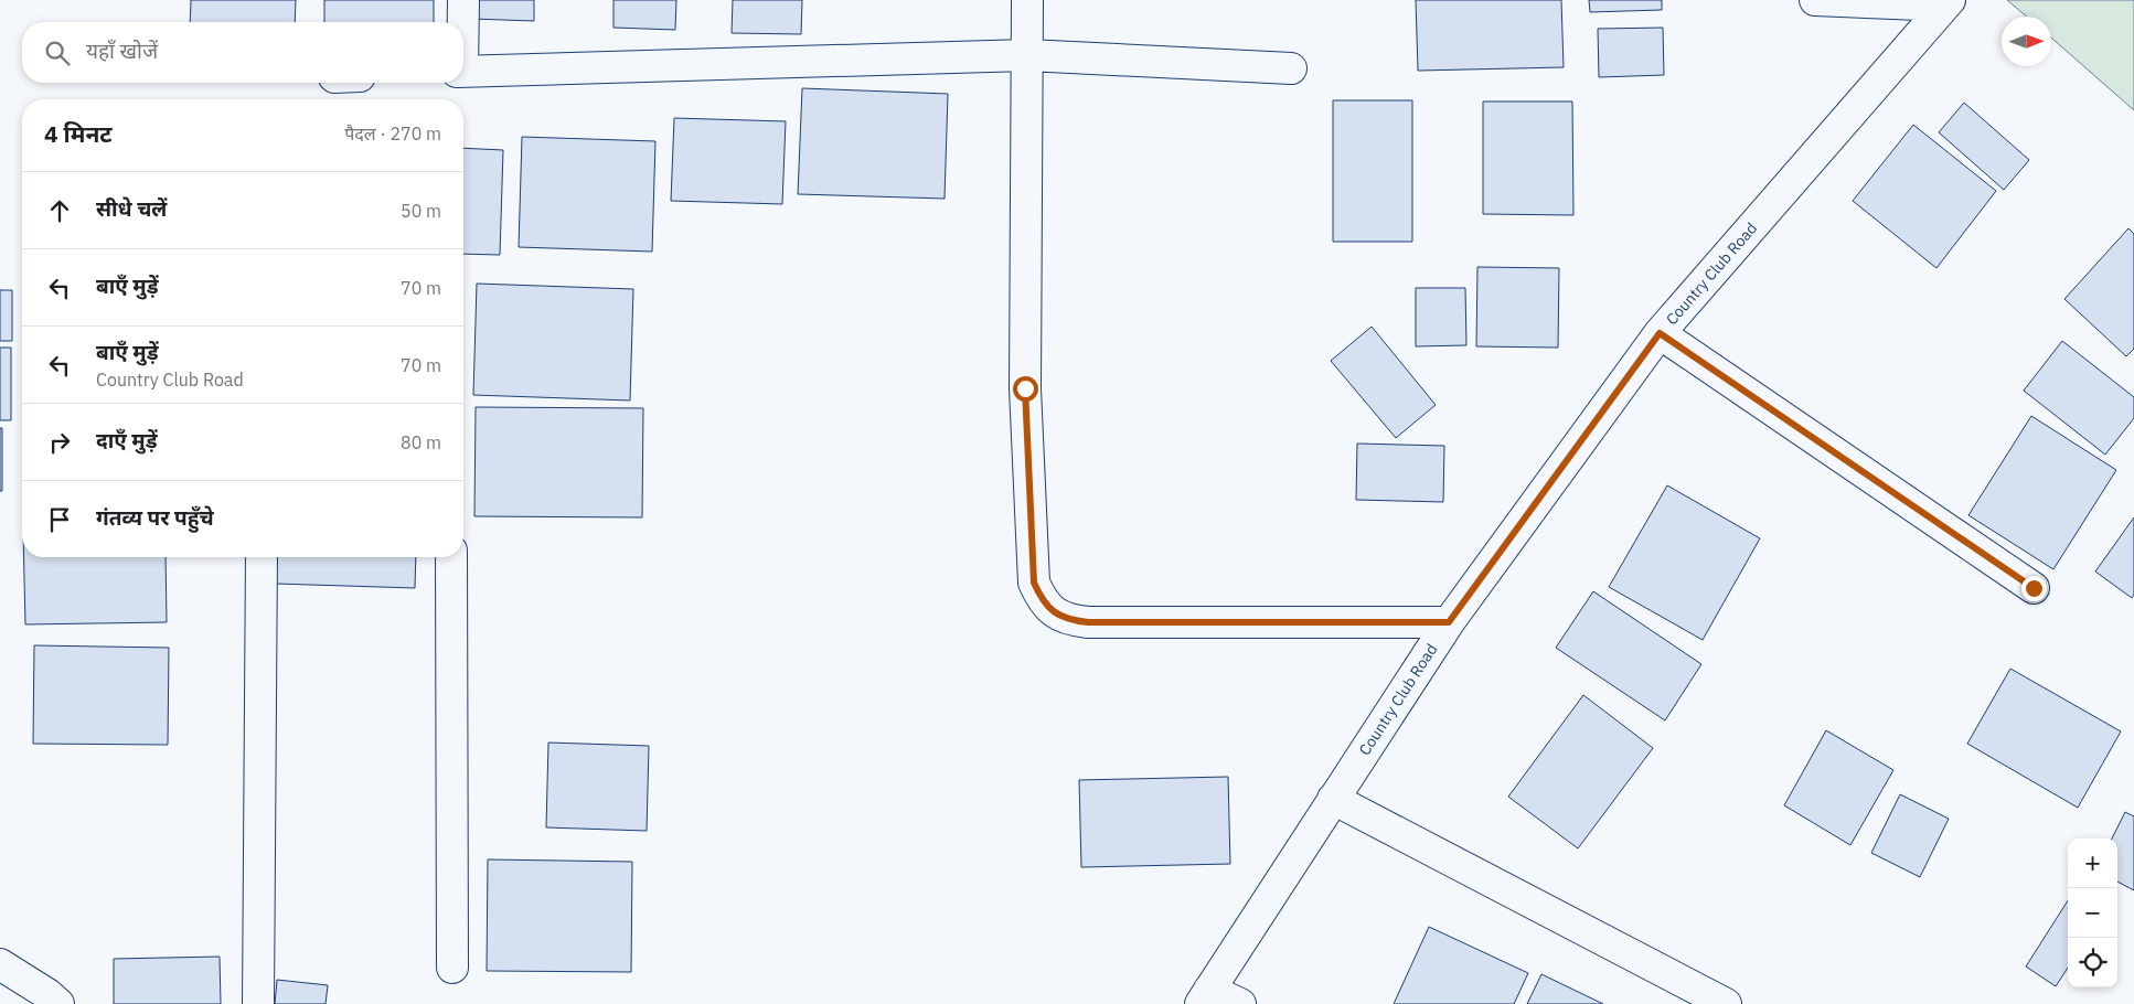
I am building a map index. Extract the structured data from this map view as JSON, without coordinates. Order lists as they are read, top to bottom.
{
  "streets": {
    "street": ["Country Club Road"]
  },
  "north": "right",
  "page": {
    "search": "यहाँ खोजें",
    "heading": ["4 मिनट", "पैदल · 270 m"],
    "list": [
      ["सीधे चलें", "50 m"],
      ["बाएँ मुड़ें", "70 m"],
      ["बाएँ मुड़ें", "Country Club Road", "70 m"],
      ["दाएँ मुड़ें", "80 m"],
      "गंतव्य पर पहुँचे"
    ],
    "map_buttons": ["+", "−"]
  }
}
